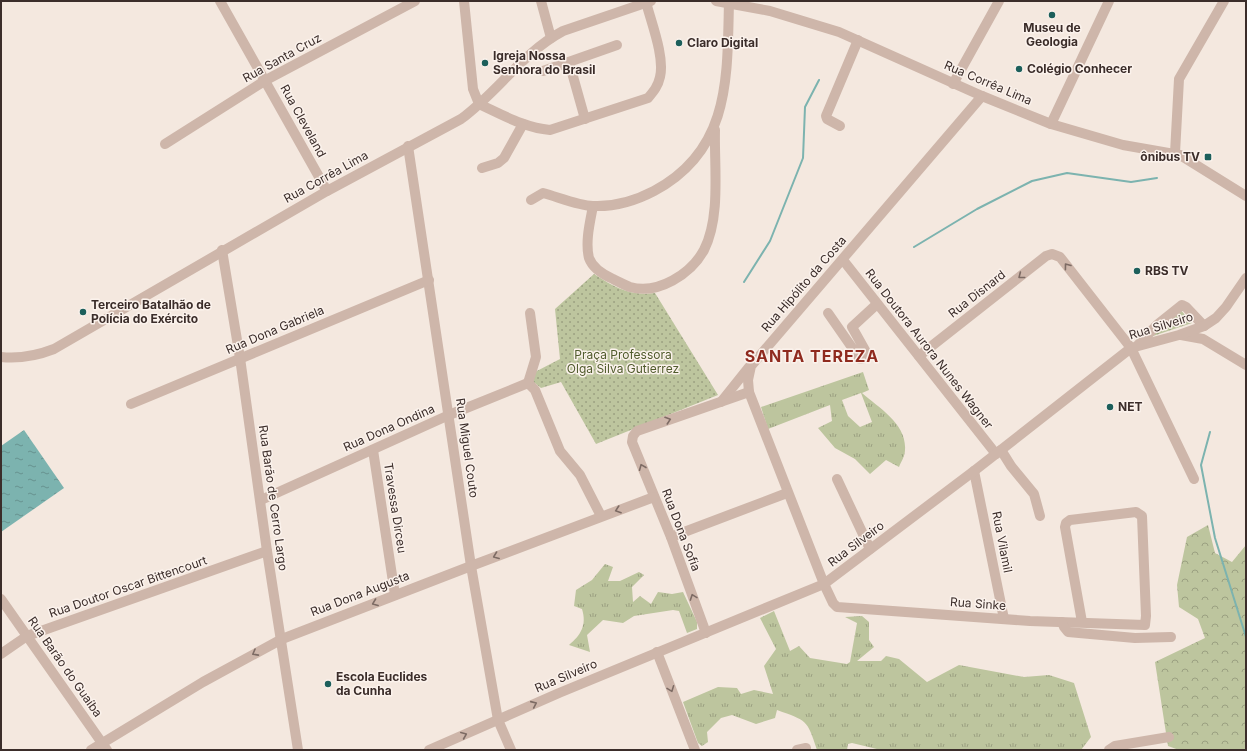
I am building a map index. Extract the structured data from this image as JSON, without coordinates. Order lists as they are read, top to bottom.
{
  "streets": {
    "street": [
      "Rua Santa Cruz",
      "Rua Corrêa Lima",
      "Rua Cleveland",
      "Rua Hipólito da Costa",
      "Rua Disnard",
      "Rua Silveiro",
      "Rua Dona Gabriela",
      "Rua Doutora Aurora Nunes Wagner",
      "Rua Dona Ondina",
      "Rua Miguel Couto",
      "Rua Barão de Cerro Largo",
      "Travessa Dirceu",
      "Rua Dona Sofia",
      "Rua Vilamil",
      "Rua Doutor Oscar Bittencourt",
      "Rua Dona Augusta",
      "Rua Sinke",
      "Rua Barão do Guaíba"
    ]
  },
  "crossings": [
    ["Rua Santa Cruz", "Rua Cleveland"],
    ["Rua Corrêa Lima", "Rua Cleveland"],
    ["Rua Corrêa Lima", "Rua Hipólito da Costa"],
    ["Rua Corrêa Lima", "Rua Miguel Couto"],
    ["Rua Corrêa Lima", "Rua Barão de Cerro Largo"],
    ["Rua Hipólito da Costa", "Rua Doutora Aurora Nunes Wagner"],
    ["Rua Hipólito da Costa", "Rua Dona Sofia"],
    ["Rua Disnard", "Rua Silveiro"],
    ["Rua Disnard", "Rua Doutora Aurora Nunes Wagner"],
    ["Rua Silveiro", "Rua Doutora Aurora Nunes Wagner"],
    ["Rua Silveiro", "Rua Miguel Couto"],
    ["Rua Silveiro", "Rua Dona Sofia"],
    ["Rua Silveiro", "Rua Vilamil"],
    ["Rua Silveiro", "Rua Sinke"],
    ["Rua Dona Gabriela", "Rua Miguel Couto"],
    ["Rua Dona Gabriela", "Rua Barão de Cerro Largo"],
    ["Rua Dona Ondina", "Rua Miguel Couto"],
    ["Rua Dona Ondina", "Rua Barão de Cerro Largo"],
    ["Rua Dona Ondina", "Travessa Dirceu"],
    ["Rua Miguel Couto", "Rua Dona Augusta"],
    ["Rua Barão de Cerro Largo", "Rua Doutor Oscar Bittencourt"],
    ["Rua Barão de Cerro Largo", "Rua Dona Augusta"],
    ["Travessa Dirceu", "Rua Dona Augusta"],
    ["Rua Dona Sofia", "Rua Dona Augusta"],
    ["Rua Vilamil", "Rua Sinke"],
    ["Rua Doutor Oscar Bittencourt", "Rua Barão do Guaíba"],
    ["Rua Dona Augusta", "Rua Barão do Guaíba"]
  ],
  "one_way": ["Rua Dona Augusta"],
  "districts": ["SANTA TEREZA"],
  "parks": ["Praça Professora Olga Silva Gutierrez"],
  "places": {
    "other": [
      "Museu de Geologia",
      "Claro Digital",
      "Igreja Nossa Senhora do Brasil",
      "Colégio Conhecer",
      "RBS TV",
      "Terceiro Batalhão de Polícia do Exército",
      "NET",
      "Escola Euclides da Cunha"
    ],
    "transit": ["ônibus TV"]
  }
}
